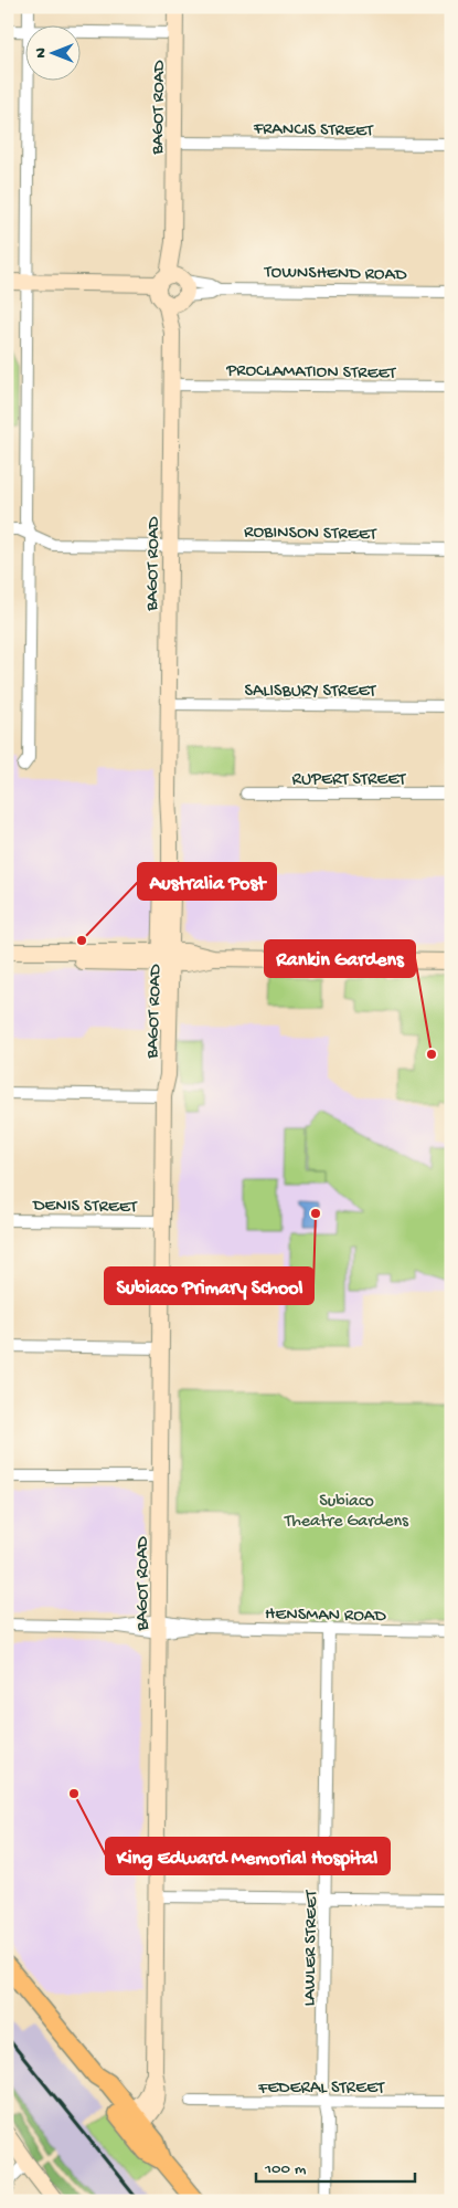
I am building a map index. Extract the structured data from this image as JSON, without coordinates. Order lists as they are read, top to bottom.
{
  "streets": {
    "main road": ["BAGOT ROAD", "TOWNSHEND ROAD"],
    "street": [
      "FRANCIS STREET",
      "PROCLAMATION STREET",
      "ROBINSON STREET",
      "SALISBURY STREET",
      "RUPERT STREET",
      "DENIS STREET",
      "HENSMAN ROAD",
      "LAWLER STREET",
      "FEDERAL STREET"
    ]
  },
  "crossings": [
    ["BAGOT ROAD", "FRANCIS STREET"],
    ["BAGOT ROAD", "TOWNSHEND ROAD"],
    ["BAGOT ROAD", "PROCLAMATION STREET"],
    ["BAGOT ROAD", "ROBINSON STREET"],
    ["BAGOT ROAD", "SALISBURY STREET"],
    ["BAGOT ROAD", "DENIS STREET"],
    ["BAGOT ROAD", "HENSMAN ROAD"],
    ["HENSMAN ROAD", "LAWLER STREET"],
    ["LAWLER STREET", "FEDERAL STREET"]
  ],
  "parks": ["Subiaco Theatre Gardens"],
  "places": [
    "Australia Post",
    "Rankin Gardens",
    "Subiaco Primary School",
    "King Edward Memorial Hospital"
  ],
  "scale_bar": "100 m",
  "north": "left"
}
